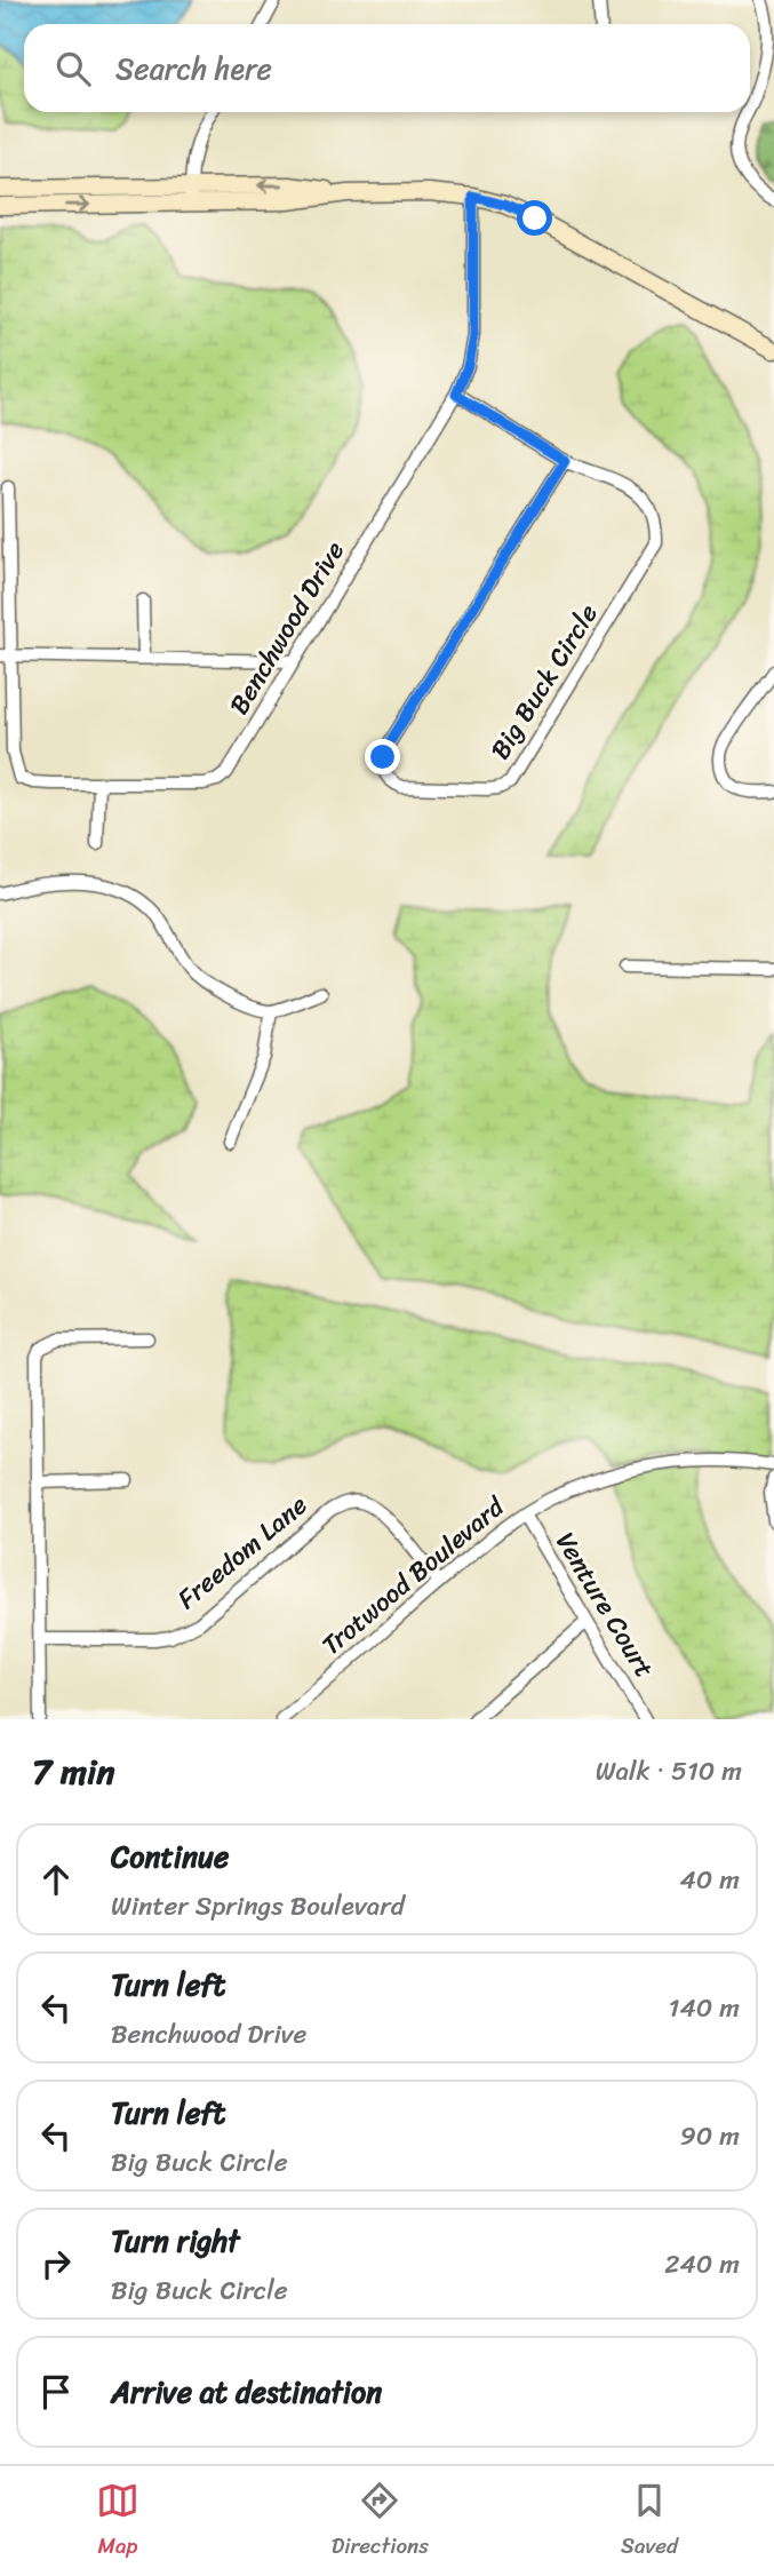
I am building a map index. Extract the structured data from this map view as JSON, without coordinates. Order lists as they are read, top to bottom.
{
  "streets": {
    "street": [
      "Benchwood Drive",
      "Big Buck Circle",
      "Freedom Lane",
      "Trotwood Boulevard",
      "Venture Court"
    ]
  },
  "crossings": [
    ["Benchwood Drive", "Big Buck Circle"],
    ["Freedom Lane", "Trotwood Boulevard"],
    ["Trotwood Boulevard", "Venture Court"]
  ],
  "page": {
    "search": "Search here",
    "heading": ["7 min", "Walk · 510 m"],
    "list": [
      ["Continue", "Winter Springs Boulevard", "40 m"],
      ["Turn left", "Benchwood Drive", "140 m"],
      ["Turn left", "Big Buck Circle", "90 m"],
      ["Turn right", "Big Buck Circle", "240 m"],
      "Arrive at destination"
    ],
    "nav": ["Map", "Directions", "Saved"]
  }
}
